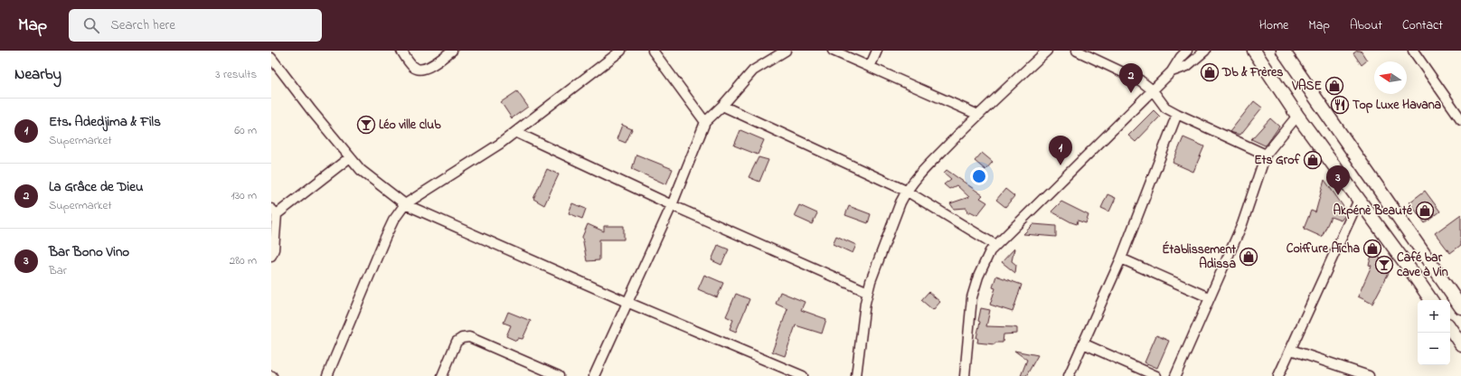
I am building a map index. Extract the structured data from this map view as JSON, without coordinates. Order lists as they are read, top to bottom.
{
  "places": {
    "shop": [
      "Db & Frères",
      "VASE",
      "Ets Grof",
      "Akpénè Beauté",
      "Coiffure Aïcha",
      "Établissement Adissa"
    ],
    "restaurant": ["Top Luxe Havana"],
    "bar": ["Léo ville club", "Café bar cave à Vin"]
  },
  "north": "left",
  "page": {
    "header": "Map",
    "search": "Search here",
    "nav": [
      "Home",
      "Map",
      "About",
      "Contact"
    ],
    "heading": ["Nearby", "3 results"],
    "pins": ["2", "1", "3"],
    "list": [
      {
        "mark": "1",
        "name": "Ets. Adedjima & Fils",
        "note": "Supermarket",
        "value": "60 m"
      },
      {
        "mark": "2",
        "name": "La Grâce de Dieu",
        "note": "Supermarket",
        "value": "130 m"
      },
      {
        "mark": "3",
        "name": "Bar Bono Vino",
        "note": "Bar",
        "value": "280 m"
      }
    ],
    "map_buttons": ["+", "−"]
  }
}
